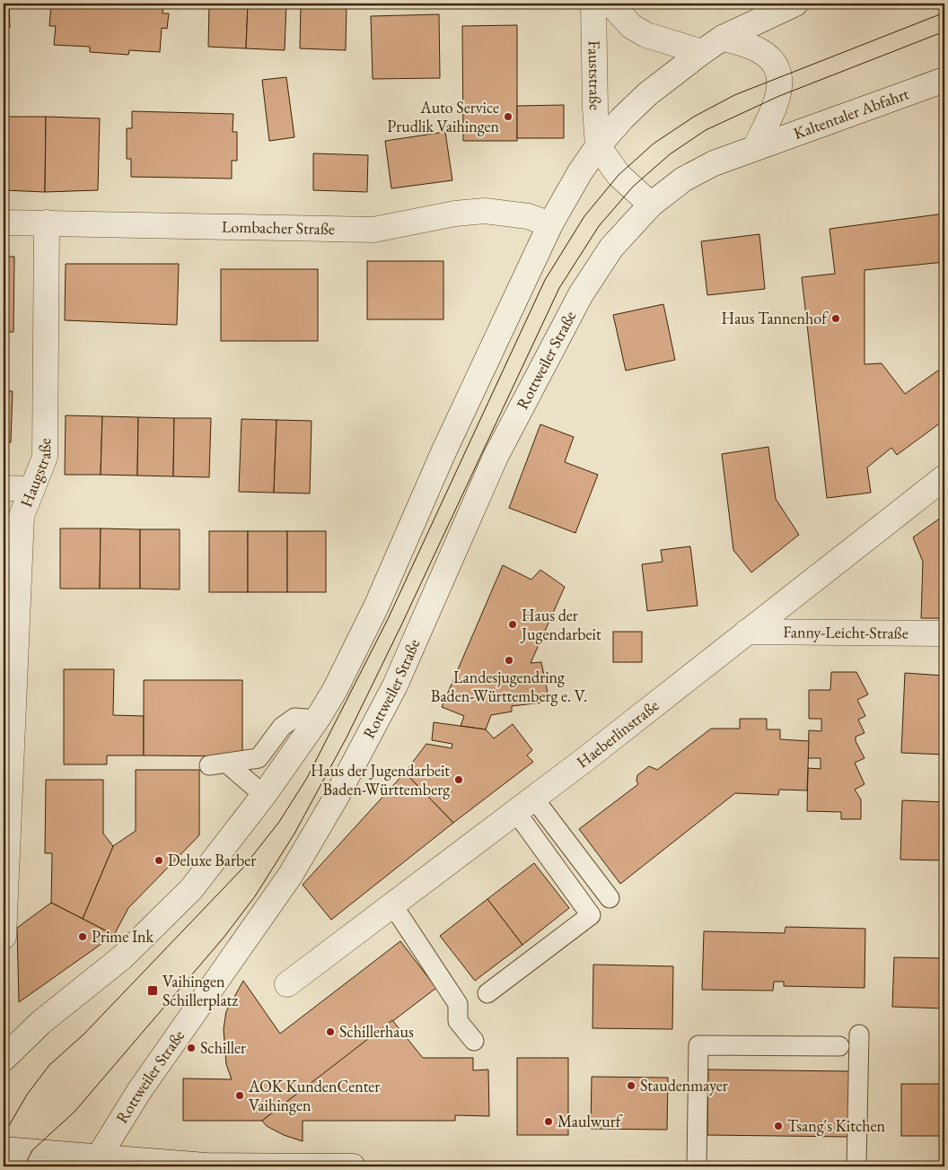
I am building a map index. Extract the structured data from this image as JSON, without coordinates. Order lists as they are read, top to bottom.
{
  "streets": {
    "main road": [
      "Fauststraße",
      "Kaltentaler Abfahrt",
      "Lombacher Straße",
      "Rottweiler Straße",
      "Haugstraße",
      "Fanny-Leicht-Straße",
      "Haeberlinstraße"
    ]
  },
  "crossings": [
    ["Kaltentaler Abfahrt", "Rottweiler Straße"],
    ["Lombacher Straße", "Haugstraße"],
    ["Fanny-Leicht-Straße", "Haeberlinstraße"]
  ],
  "places": {
    "other": [
      "Auto Service Prudlik Vaihingen",
      "Haus Tannenhof",
      "Haus der Jugendarbeit",
      "Landesjugendring Baden-Württemberg e. V.",
      "Haus der Jugendarbeit Baden-Württemberg",
      "Deluxe Barber",
      "Prime Ink",
      "Schillerhaus",
      "Schiller",
      "Staudenmayer",
      "AOK KundenCenter Vaihingen",
      "Maulwurf",
      "Tsang's Kitchen"
    ],
    "transit": ["Vaihingen Schillerplatz"]
  }
}
